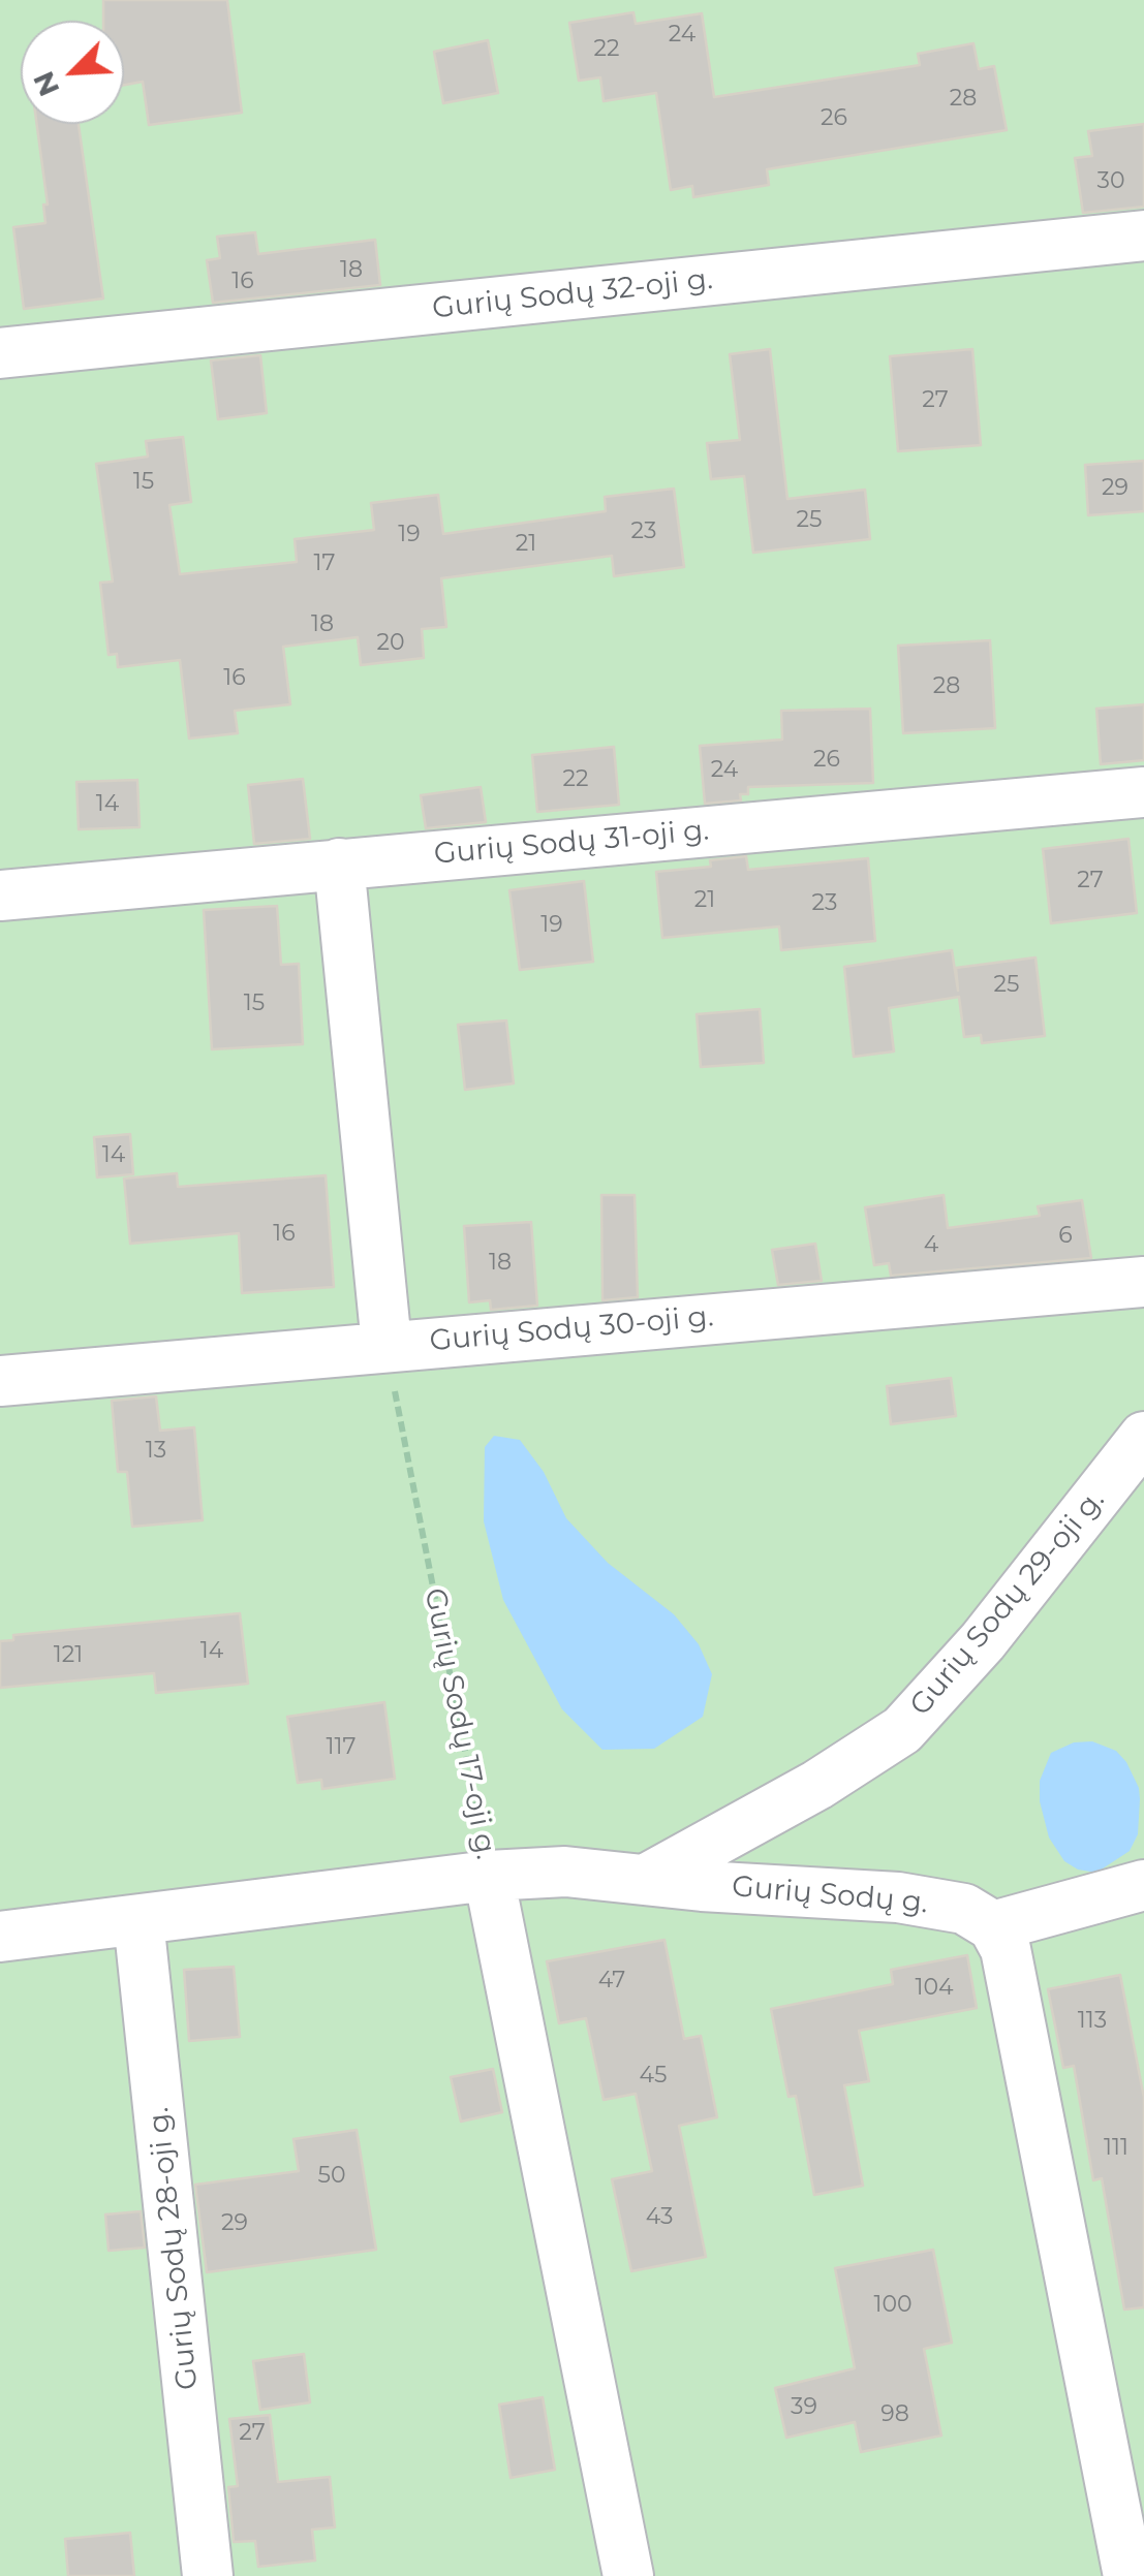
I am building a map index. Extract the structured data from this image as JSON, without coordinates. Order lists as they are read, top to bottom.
{
  "streets": {
    "street": [
      "Gurių Sodų 32-oji g.",
      "Gurių Sodų 31-oji g.",
      "Gurių Sodų 30-oji g.",
      "Gurių Sodų 29-oji g.",
      "Gurių Sodų 17-oji g.",
      "Gurių Sodų g.",
      "Gurių Sodų 28-oji g."
    ]
  },
  "crossings": [
    ["Gurių Sodų 30-oji g.", "Gurių Sodų 17-oji g."],
    ["Gurių Sodų 29-oji g.", "Gurių Sodų g."],
    ["Gurių Sodų 17-oji g.", "Gurių Sodų g."],
    ["Gurių Sodų g.", "Gurių Sodų 28-oji g."]
  ],
  "house_numbers": [
    "24",
    "22",
    "28",
    "26",
    "30",
    "18",
    "16",
    "27",
    "15",
    "29",
    "25",
    "23",
    "19",
    "21",
    "17",
    "18",
    "20",
    "16",
    "28",
    "26",
    "24",
    "22",
    "14",
    "27",
    "21",
    "23",
    "19",
    "25",
    "15",
    "14",
    "16",
    "6",
    "4",
    "18",
    "13",
    "14",
    "121",
    "117",
    "47",
    "104",
    "113",
    "45",
    "111",
    "50",
    "43",
    "29",
    "100",
    "39",
    "98",
    "27"
  ],
  "north": "bottom left"
}
